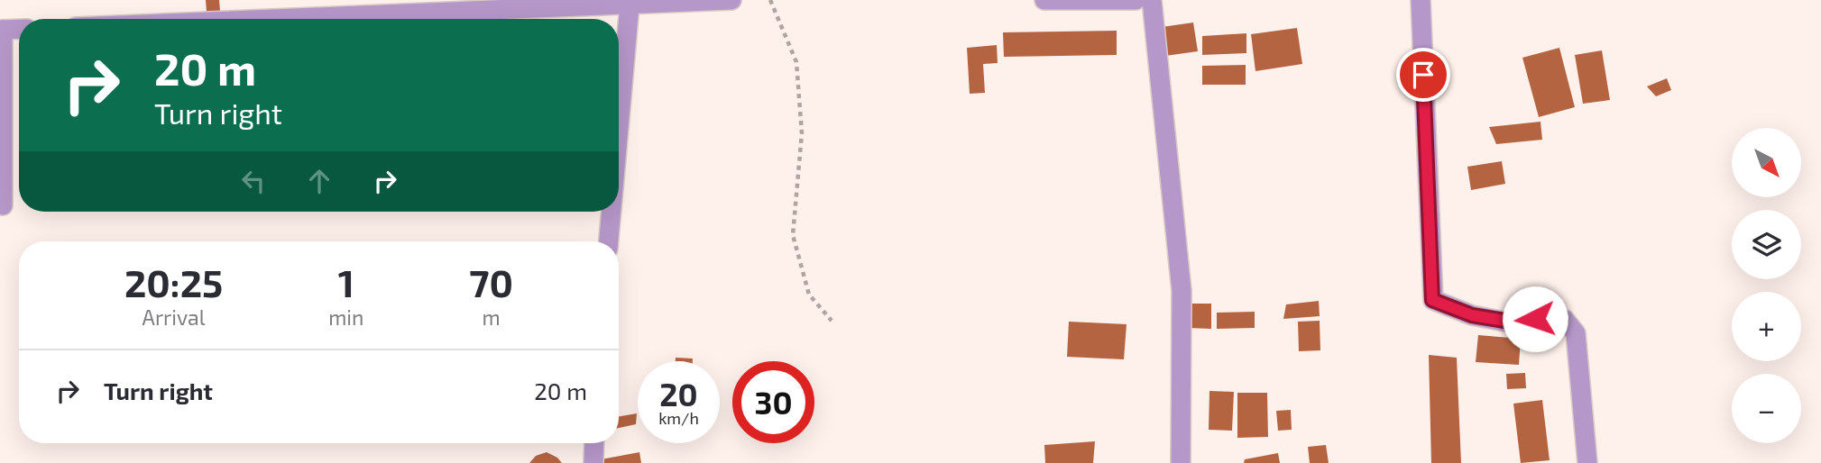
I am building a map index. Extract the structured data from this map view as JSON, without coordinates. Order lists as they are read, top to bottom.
{
  "north": "bottom right",
  "page": {
    "turn": ["20 m", "Turn right"],
    "map_buttons": ["+", "−"],
    "eta": [
      "20:25",
      "Arrival",
      "1",
      "min",
      "70",
      "m"
    ],
    "list": [
      {
        "name": "Turn right",
        "value": "20 m"
      }
    ],
    "speed": "20 km/h",
    "limit": "30"
  }
}
